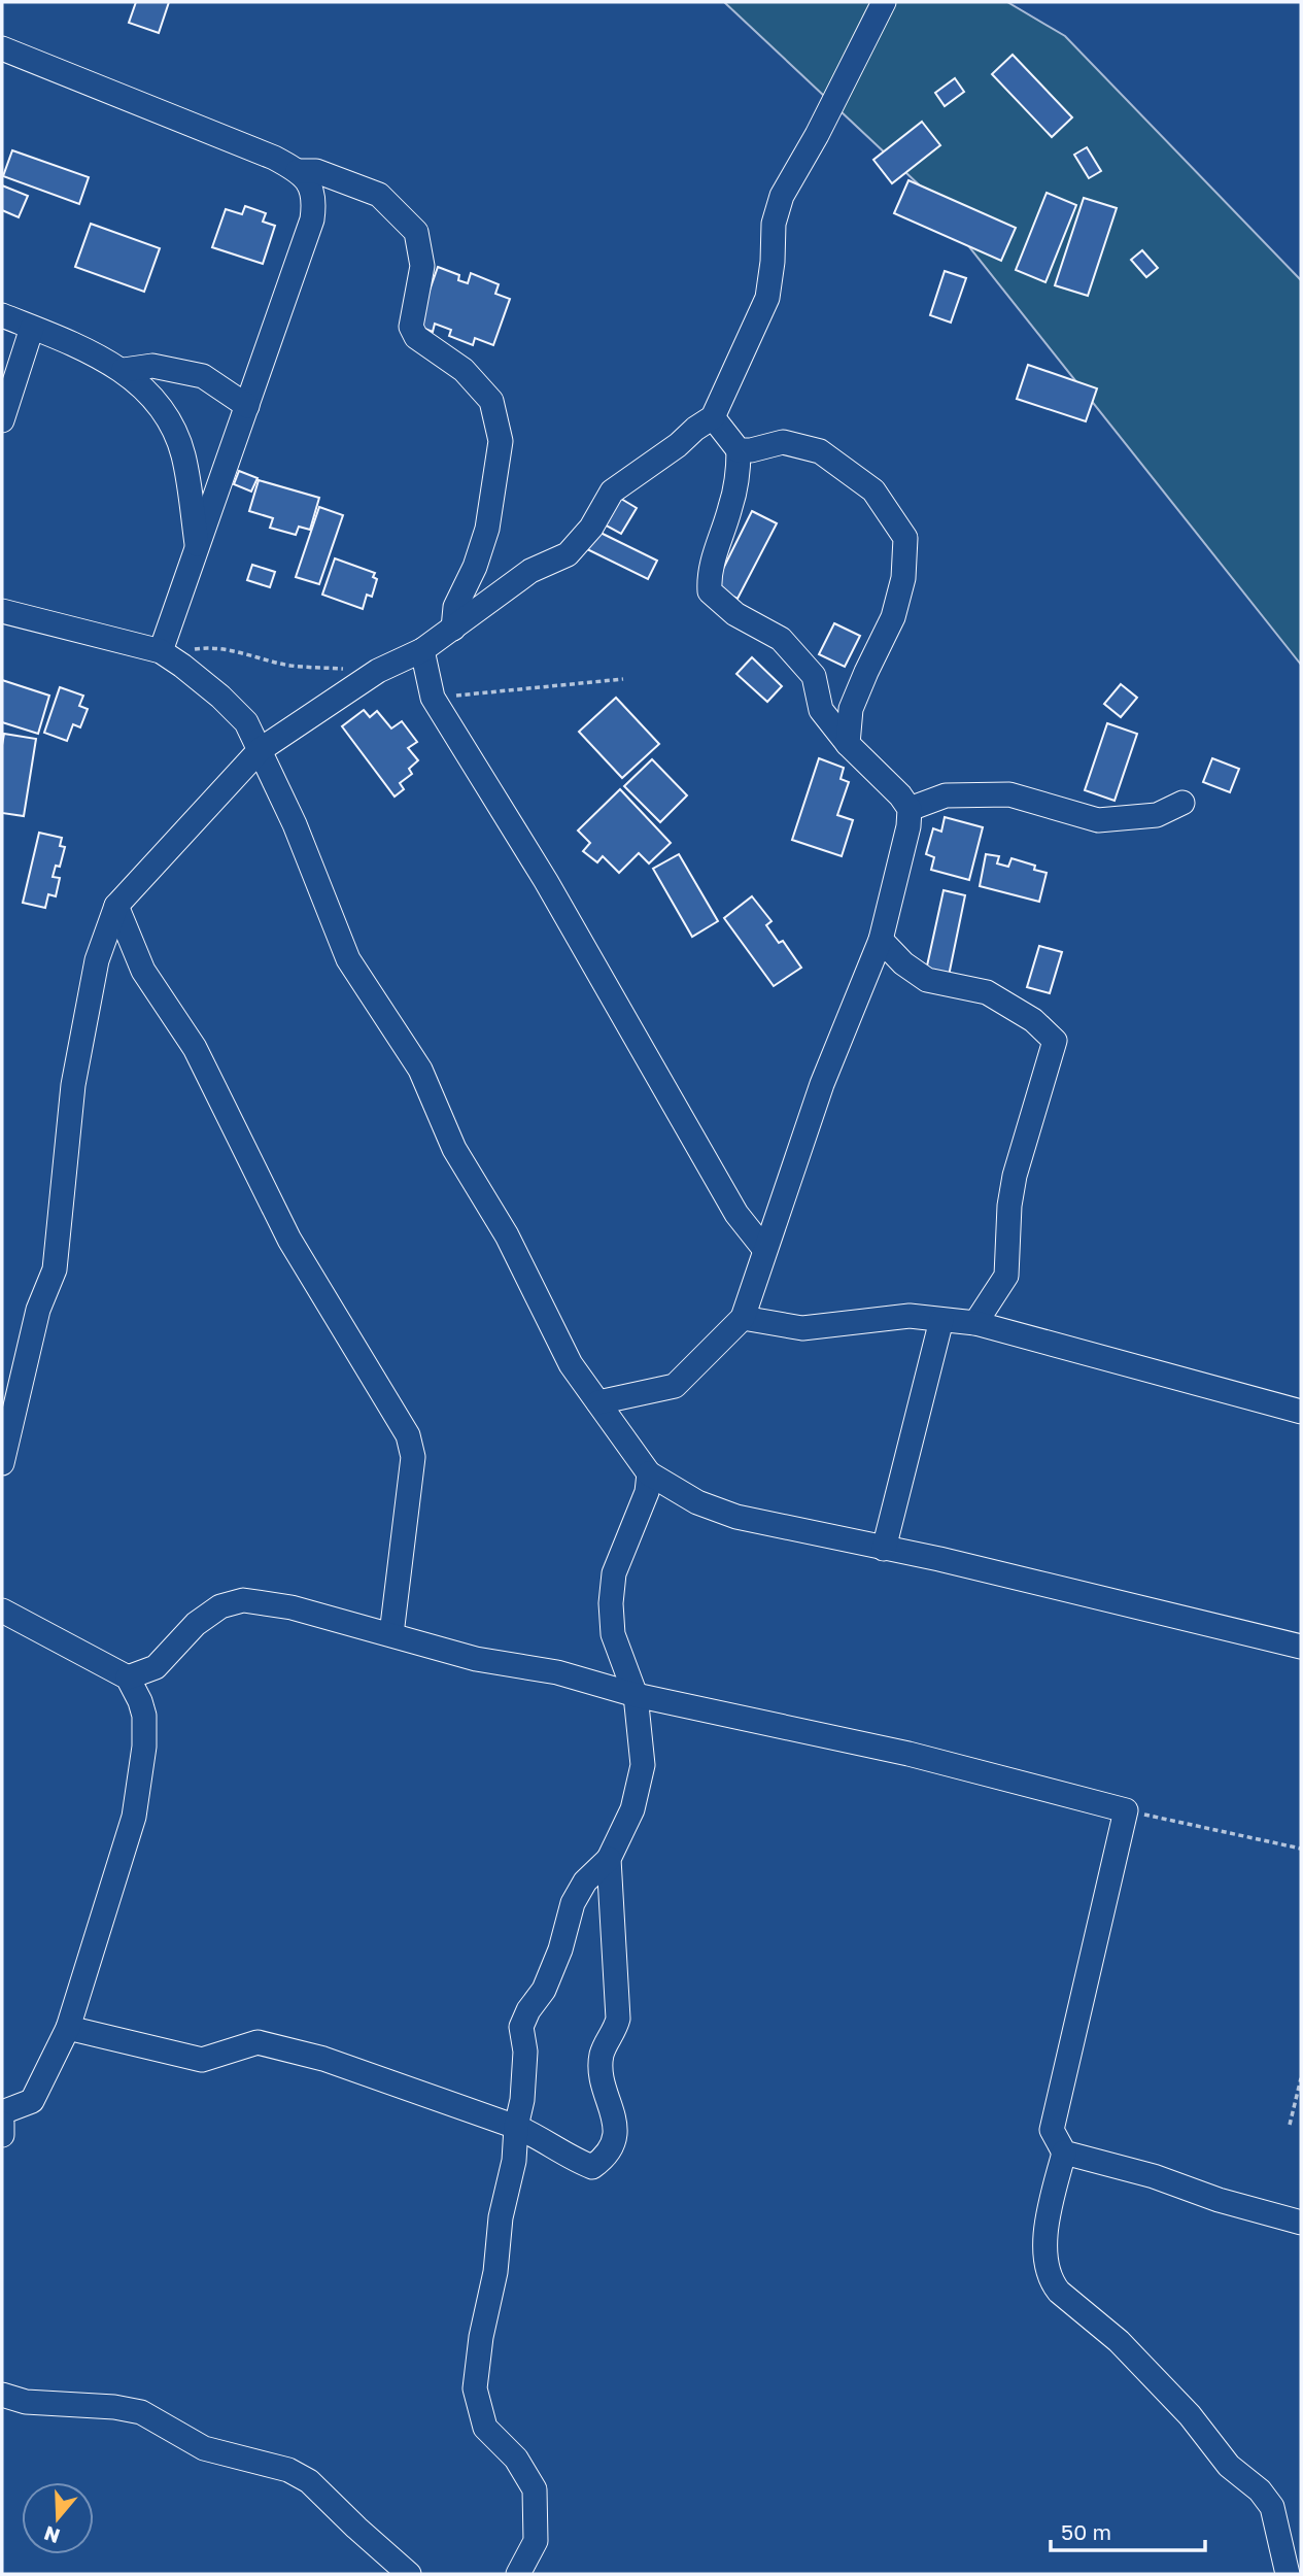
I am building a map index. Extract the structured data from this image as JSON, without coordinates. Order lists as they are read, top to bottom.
{
  "scale_bar": "50 m",
  "north": "bottom"
}
